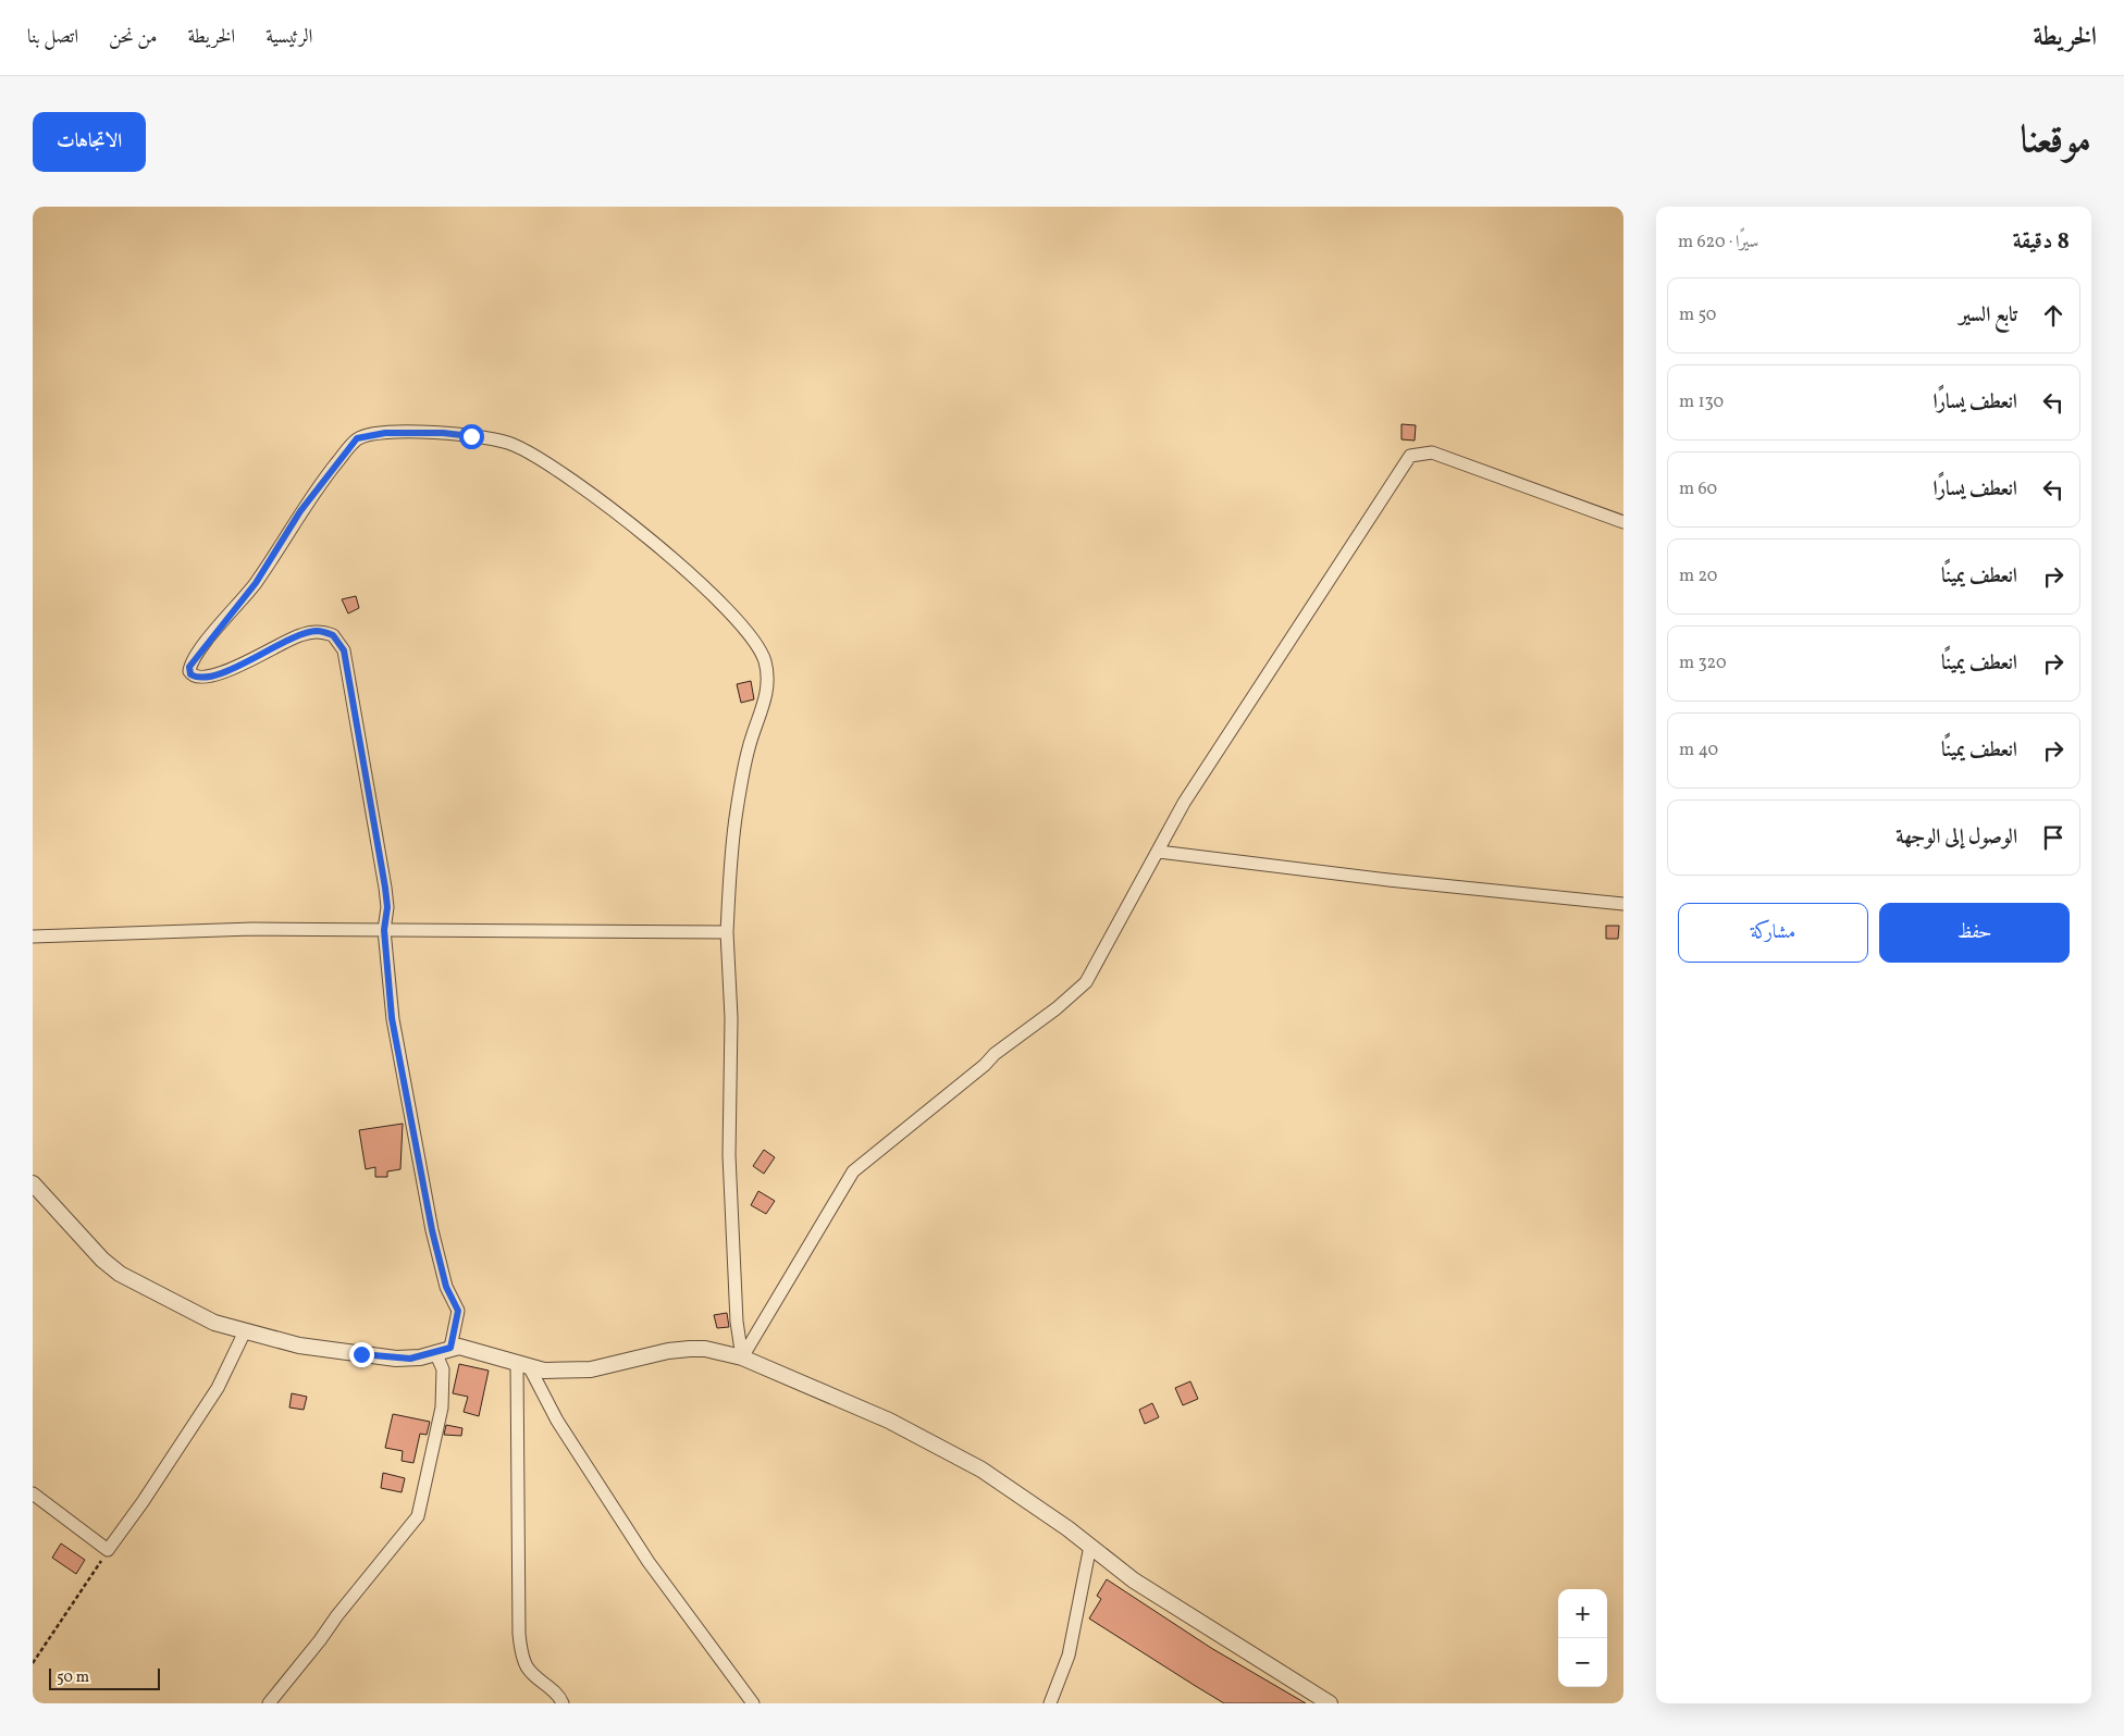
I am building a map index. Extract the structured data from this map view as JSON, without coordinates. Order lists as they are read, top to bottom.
{
  "scale_bar": "50 m",
  "page": {
    "header": "الخريطة",
    "nav": [
      "الرئيسية",
      "الخريطة",
      "من نحن",
      "اتصل بنا"
    ],
    "title": "موقعنا",
    "buttons": [
      "الاتجاهات",
      ["حفظ", "مشاركة"]
    ],
    "heading": ["8 دقيقة", "سيرًا · 620 m"],
    "list": [
      ["تابع السير", "50 m"],
      ["انعطف يسارًا", "130 m"],
      ["انعطف يسارًا", "60 m"],
      ["انعطف يمينًا", "20 m"],
      ["انعطف يمينًا", "320 m"],
      ["انعطف يمينًا", "40 m"],
      "الوصول إلى الوجهة"
    ],
    "map_buttons": ["+", "−"],
    "scale": "50 m"
  }
}
